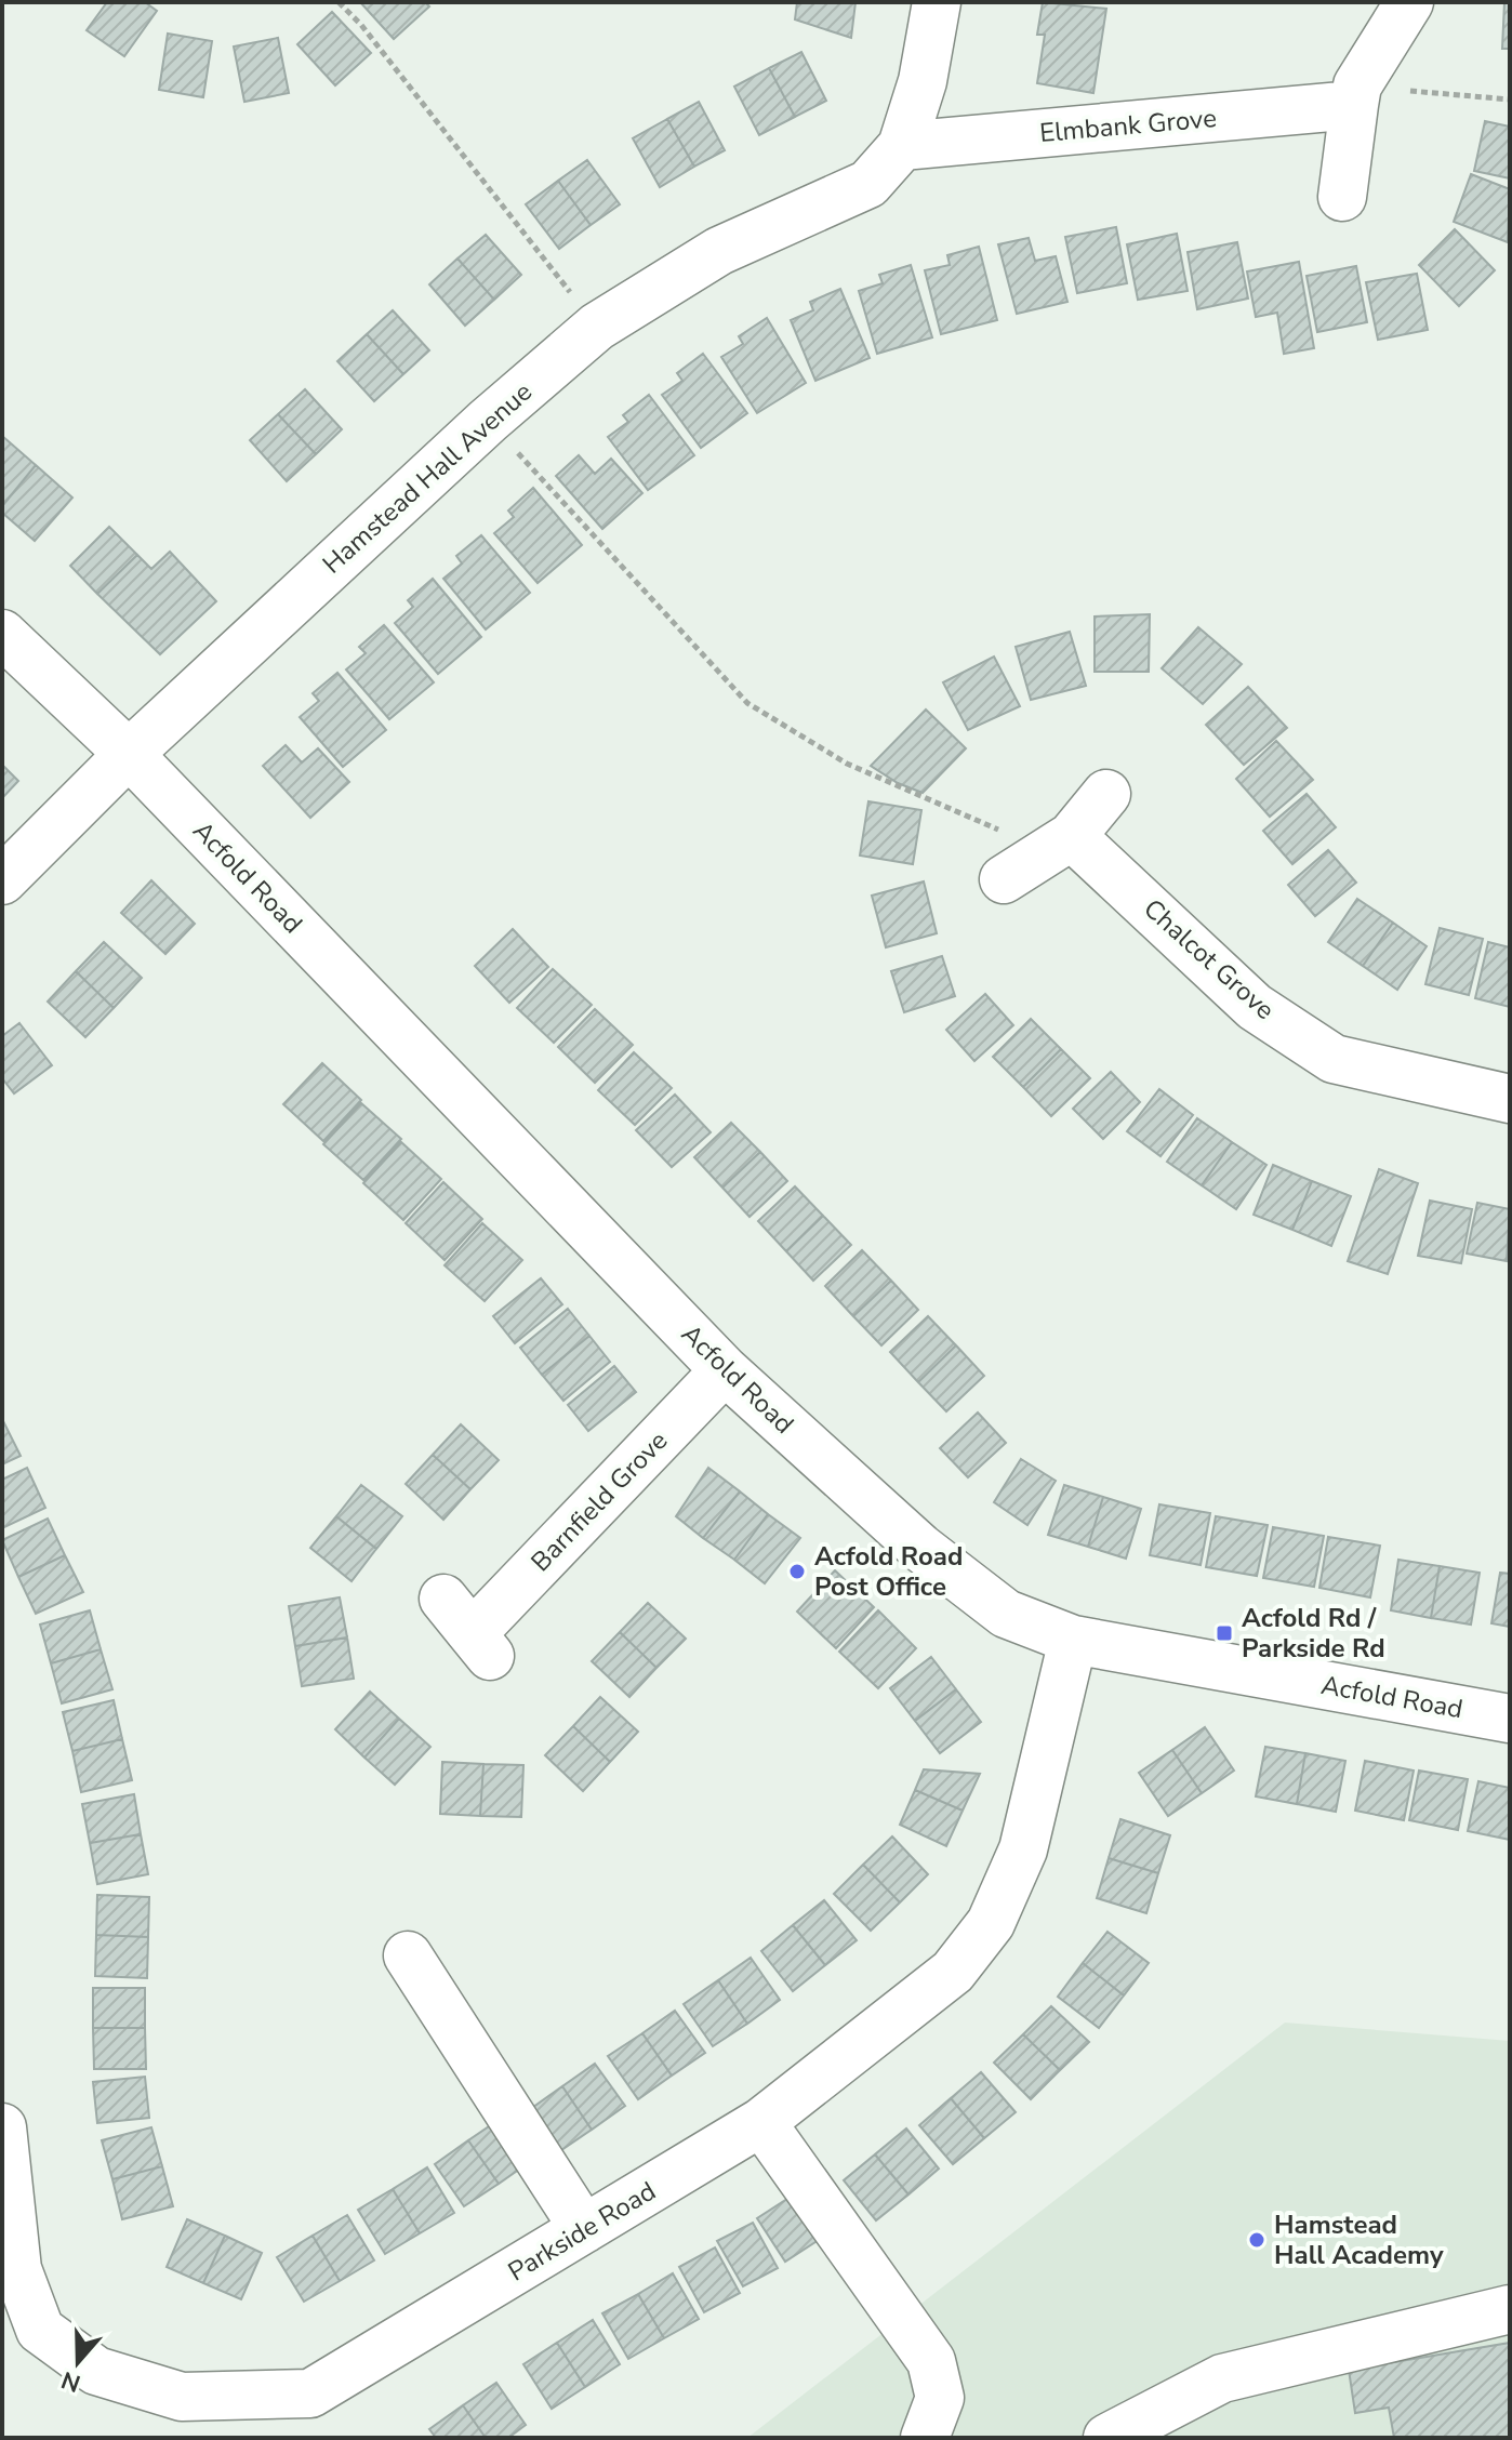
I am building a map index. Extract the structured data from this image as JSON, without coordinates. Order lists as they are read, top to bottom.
{
  "streets": {
    "street": [
      "Elmbank Grove",
      "Hamstead Hall Avenue",
      "Acfold Road",
      "Chalcot Grove",
      "Barnfield Grove",
      "Parkside Road"
    ]
  },
  "crossings": [
    ["Elmbank Grove", "Hamstead Hall Avenue"],
    ["Hamstead Hall Avenue", "Acfold Road"],
    ["Acfold Road", "Barnfield Grove"],
    ["Acfold Road", "Parkside Road"]
  ],
  "places": {
    "other": ["Acfold Road Post Office", "Hamstead Hall Academy"],
    "transit": ["Acfold Rd / Parkside Rd"]
  },
  "north": "bottom"
}
